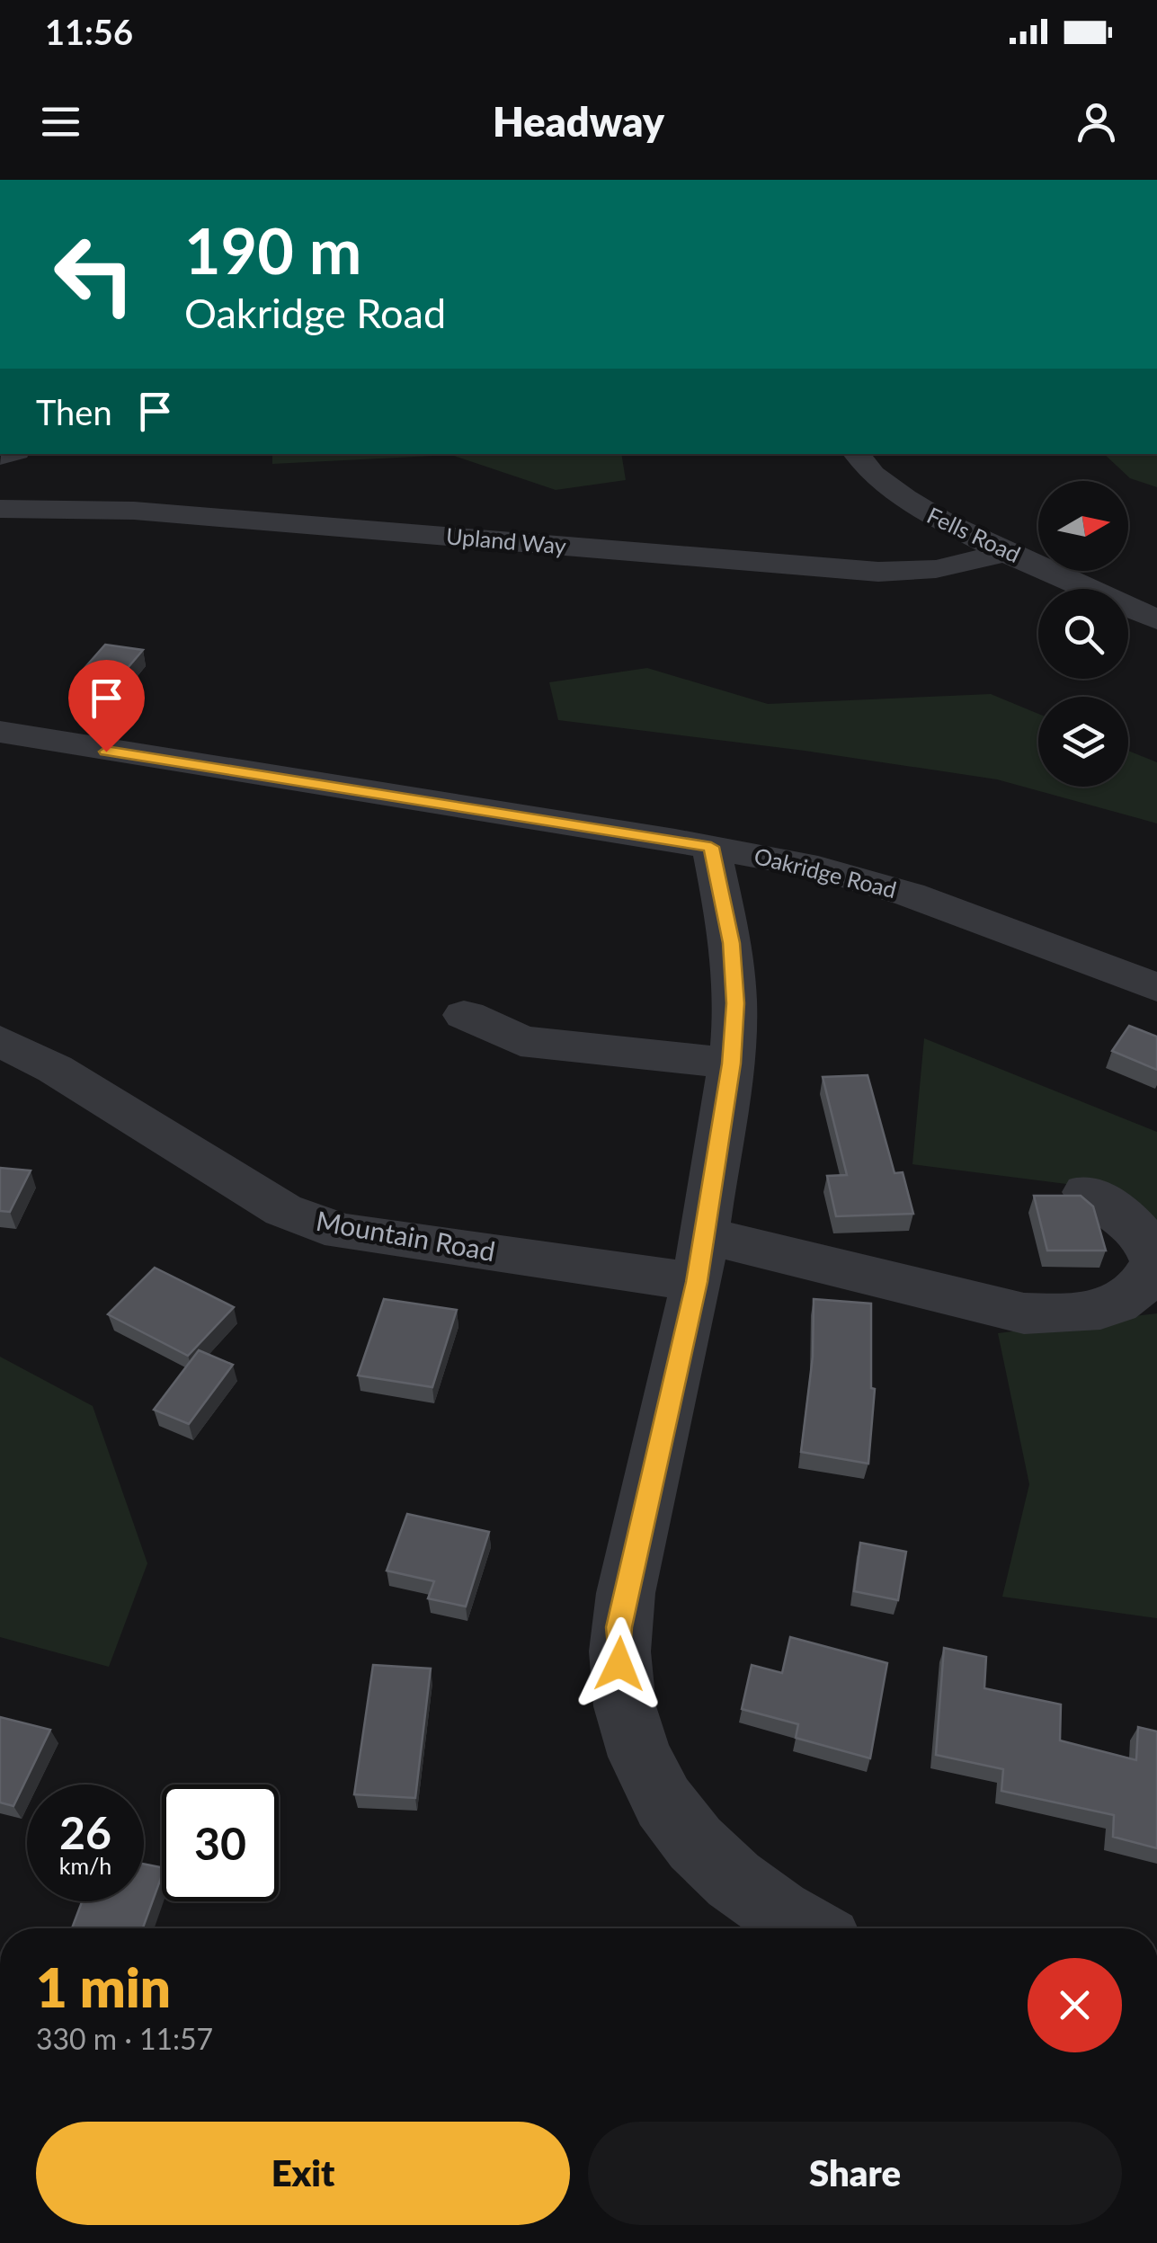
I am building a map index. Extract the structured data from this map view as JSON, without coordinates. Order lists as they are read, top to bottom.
{
  "streets": {
    "street": [
      "Fells Road",
      "Upland Way",
      "Oakridge Road",
      "Mountain Road"
    ]
  },
  "crossings": [
    ["Fells Road", "Upland Way"]
  ],
  "north": "right",
  "page": {
    "status": "11:56",
    "header": "Headway",
    "turn": ["190 m", "Oakridge Road"],
    "then": "Then",
    "speed": "26 km/h",
    "limit": "30",
    "heading": ["1 min", "330 m · 11:57"],
    "buttons": ["Exit", "Share"]
  }
}
